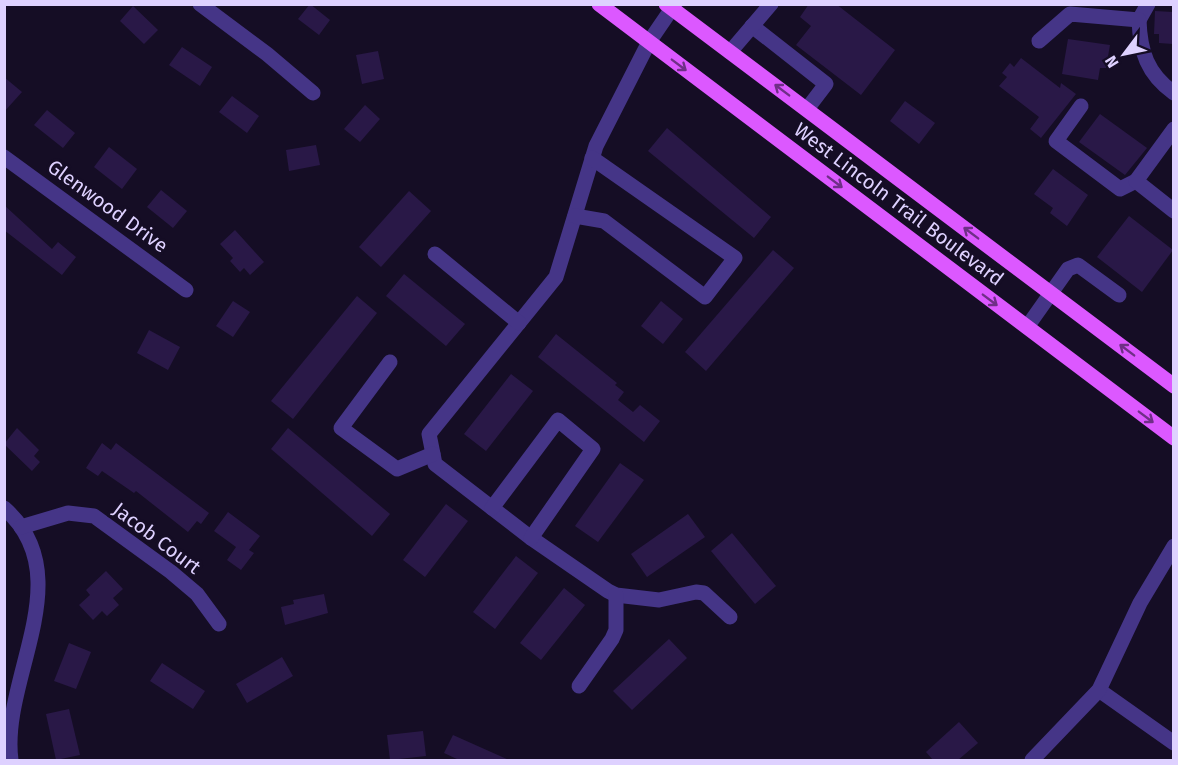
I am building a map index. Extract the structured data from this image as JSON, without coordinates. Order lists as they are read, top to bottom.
{
  "streets": {
    "main road": ["West Lincoln Trail Boulevard"],
    "street": ["Glenwood Drive", "Jacob Court"]
  },
  "north": "bottom left"
}
